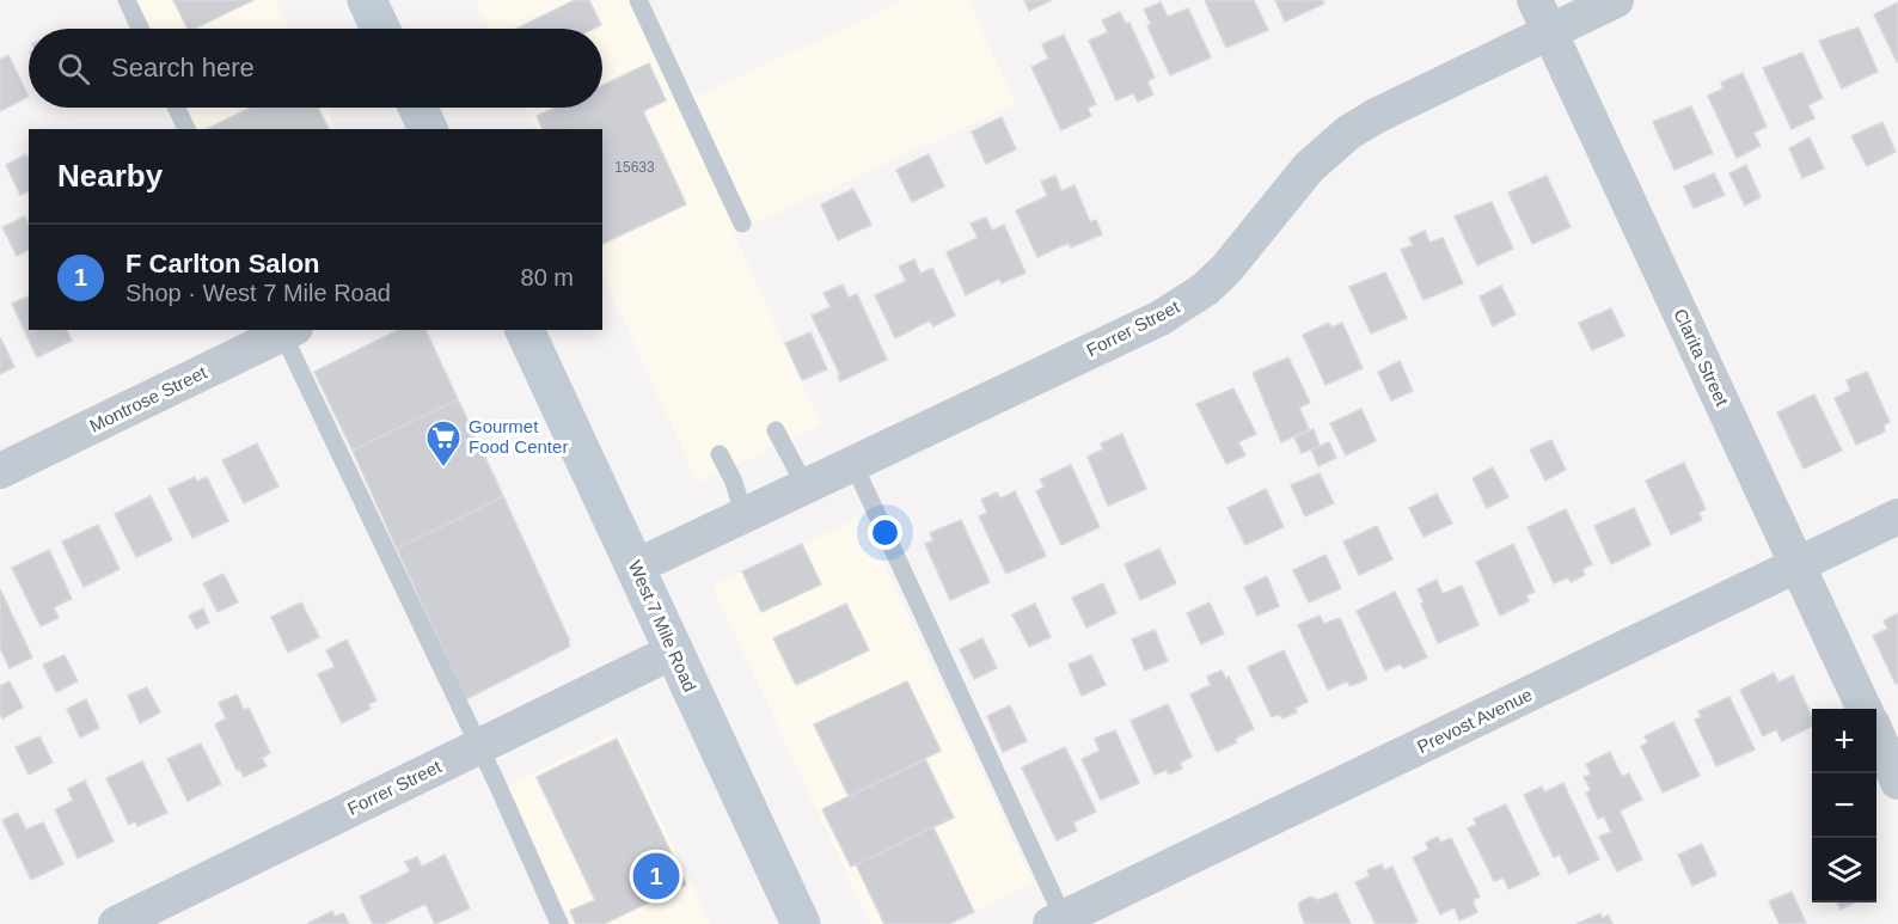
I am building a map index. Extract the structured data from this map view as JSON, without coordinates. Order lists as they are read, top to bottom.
{
  "streets": {
    "main road": ["West 7 Mile Road"],
    "street": [
      "Forrer Street",
      "Clarita Street",
      "Montrose Street",
      "Prevost Avenue"
    ]
  },
  "crossings": [
    ["Forrer Street", "Clarita Street"],
    ["Forrer Street", "West 7 Mile Road"],
    ["Clarita Street", "Prevost Avenue"]
  ],
  "places": {
    "supermarket": ["Gourmet Food Center"]
  },
  "house_numbers": ["15633"],
  "page": {
    "search": "Search here",
    "heading": "Nearby",
    "list": [
      {
        "mark": "1",
        "name": "F Carlton Salon",
        "note": "Shop · West 7 Mile Road",
        "value": "80 m"
      }
    ],
    "map_buttons": ["+", "−"],
    "pins": "1"
  }
}
